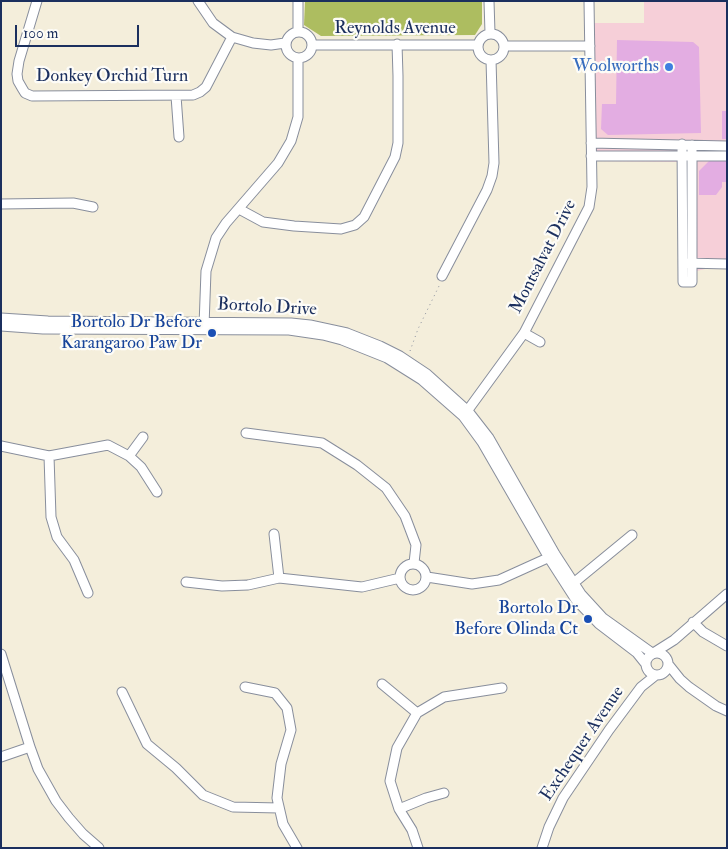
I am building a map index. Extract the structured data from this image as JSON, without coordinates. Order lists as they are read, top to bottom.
{
  "streets": {
    "street": [
      "Reynolds Avenue",
      "Donkey Orchid Turn",
      "Montsalvat Drive",
      "Bortolo Drive",
      "Exchequer Avenue"
    ]
  },
  "crossings": [
    ["Montsalvat Drive", "Bortolo Drive"],
    ["Bortolo Drive", "Exchequer Avenue"]
  ],
  "places": ["Woolworths", "Bortolo Dr Before Karangaroo Paw Dr", "Bortolo Dr Before Olinda Ct"],
  "scale_bar": "100 m"
}
